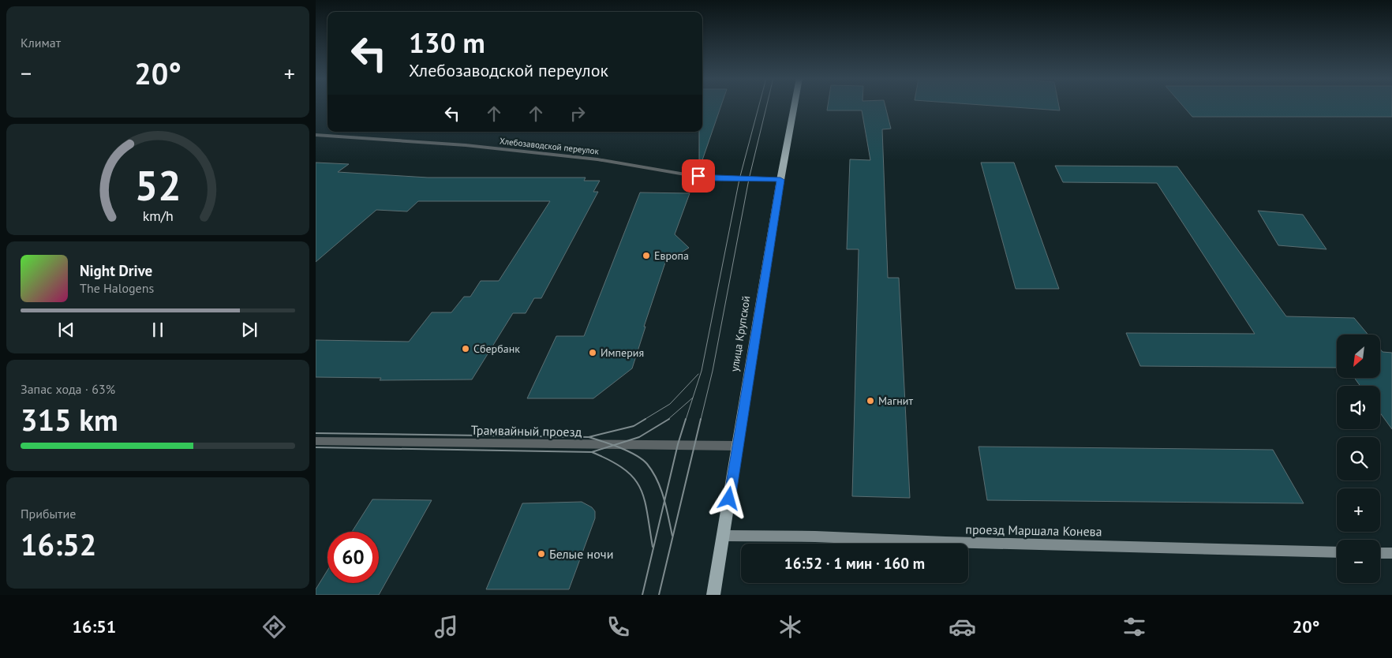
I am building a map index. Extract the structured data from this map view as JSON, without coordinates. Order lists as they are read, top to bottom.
{
  "streets": {
    "main road": ["улица Крупской"],
    "street": ["Хлебозаводской переулок", "Трамвайный проезд", "проезд Маршала Конева"]
  },
  "crossings": [
    ["Хлебозаводской переулок", "улица Крупской"],
    ["улица Крупской", "Трамвайный проезд"],
    ["улица Крупской", "проезд Маршала Конева"]
  ],
  "places": [
    "Европа",
    "Сбербанк",
    "Империя",
    "Магнит",
    "Белые ночи"
  ],
  "north": "bottom left",
  "page": {
    "tile": [
      "Климат",
      ["Запас хода · 63%", "315 km"],
      ["Прибытие", "16:52"]
    ],
    "turn": ["130 m", "Хлебозаводской переулок"],
    "heat": ["−", "20°", "+"],
    "song": ["Night Drive", "The Halogens"],
    "map_buttons": ["+", "−"],
    "limit": "60",
    "trip": "16:52 · 1 мин · 160 m",
    "tabs": ["16:51", "20°"],
    "gauge": ["52", "km/h"]
  }
}
